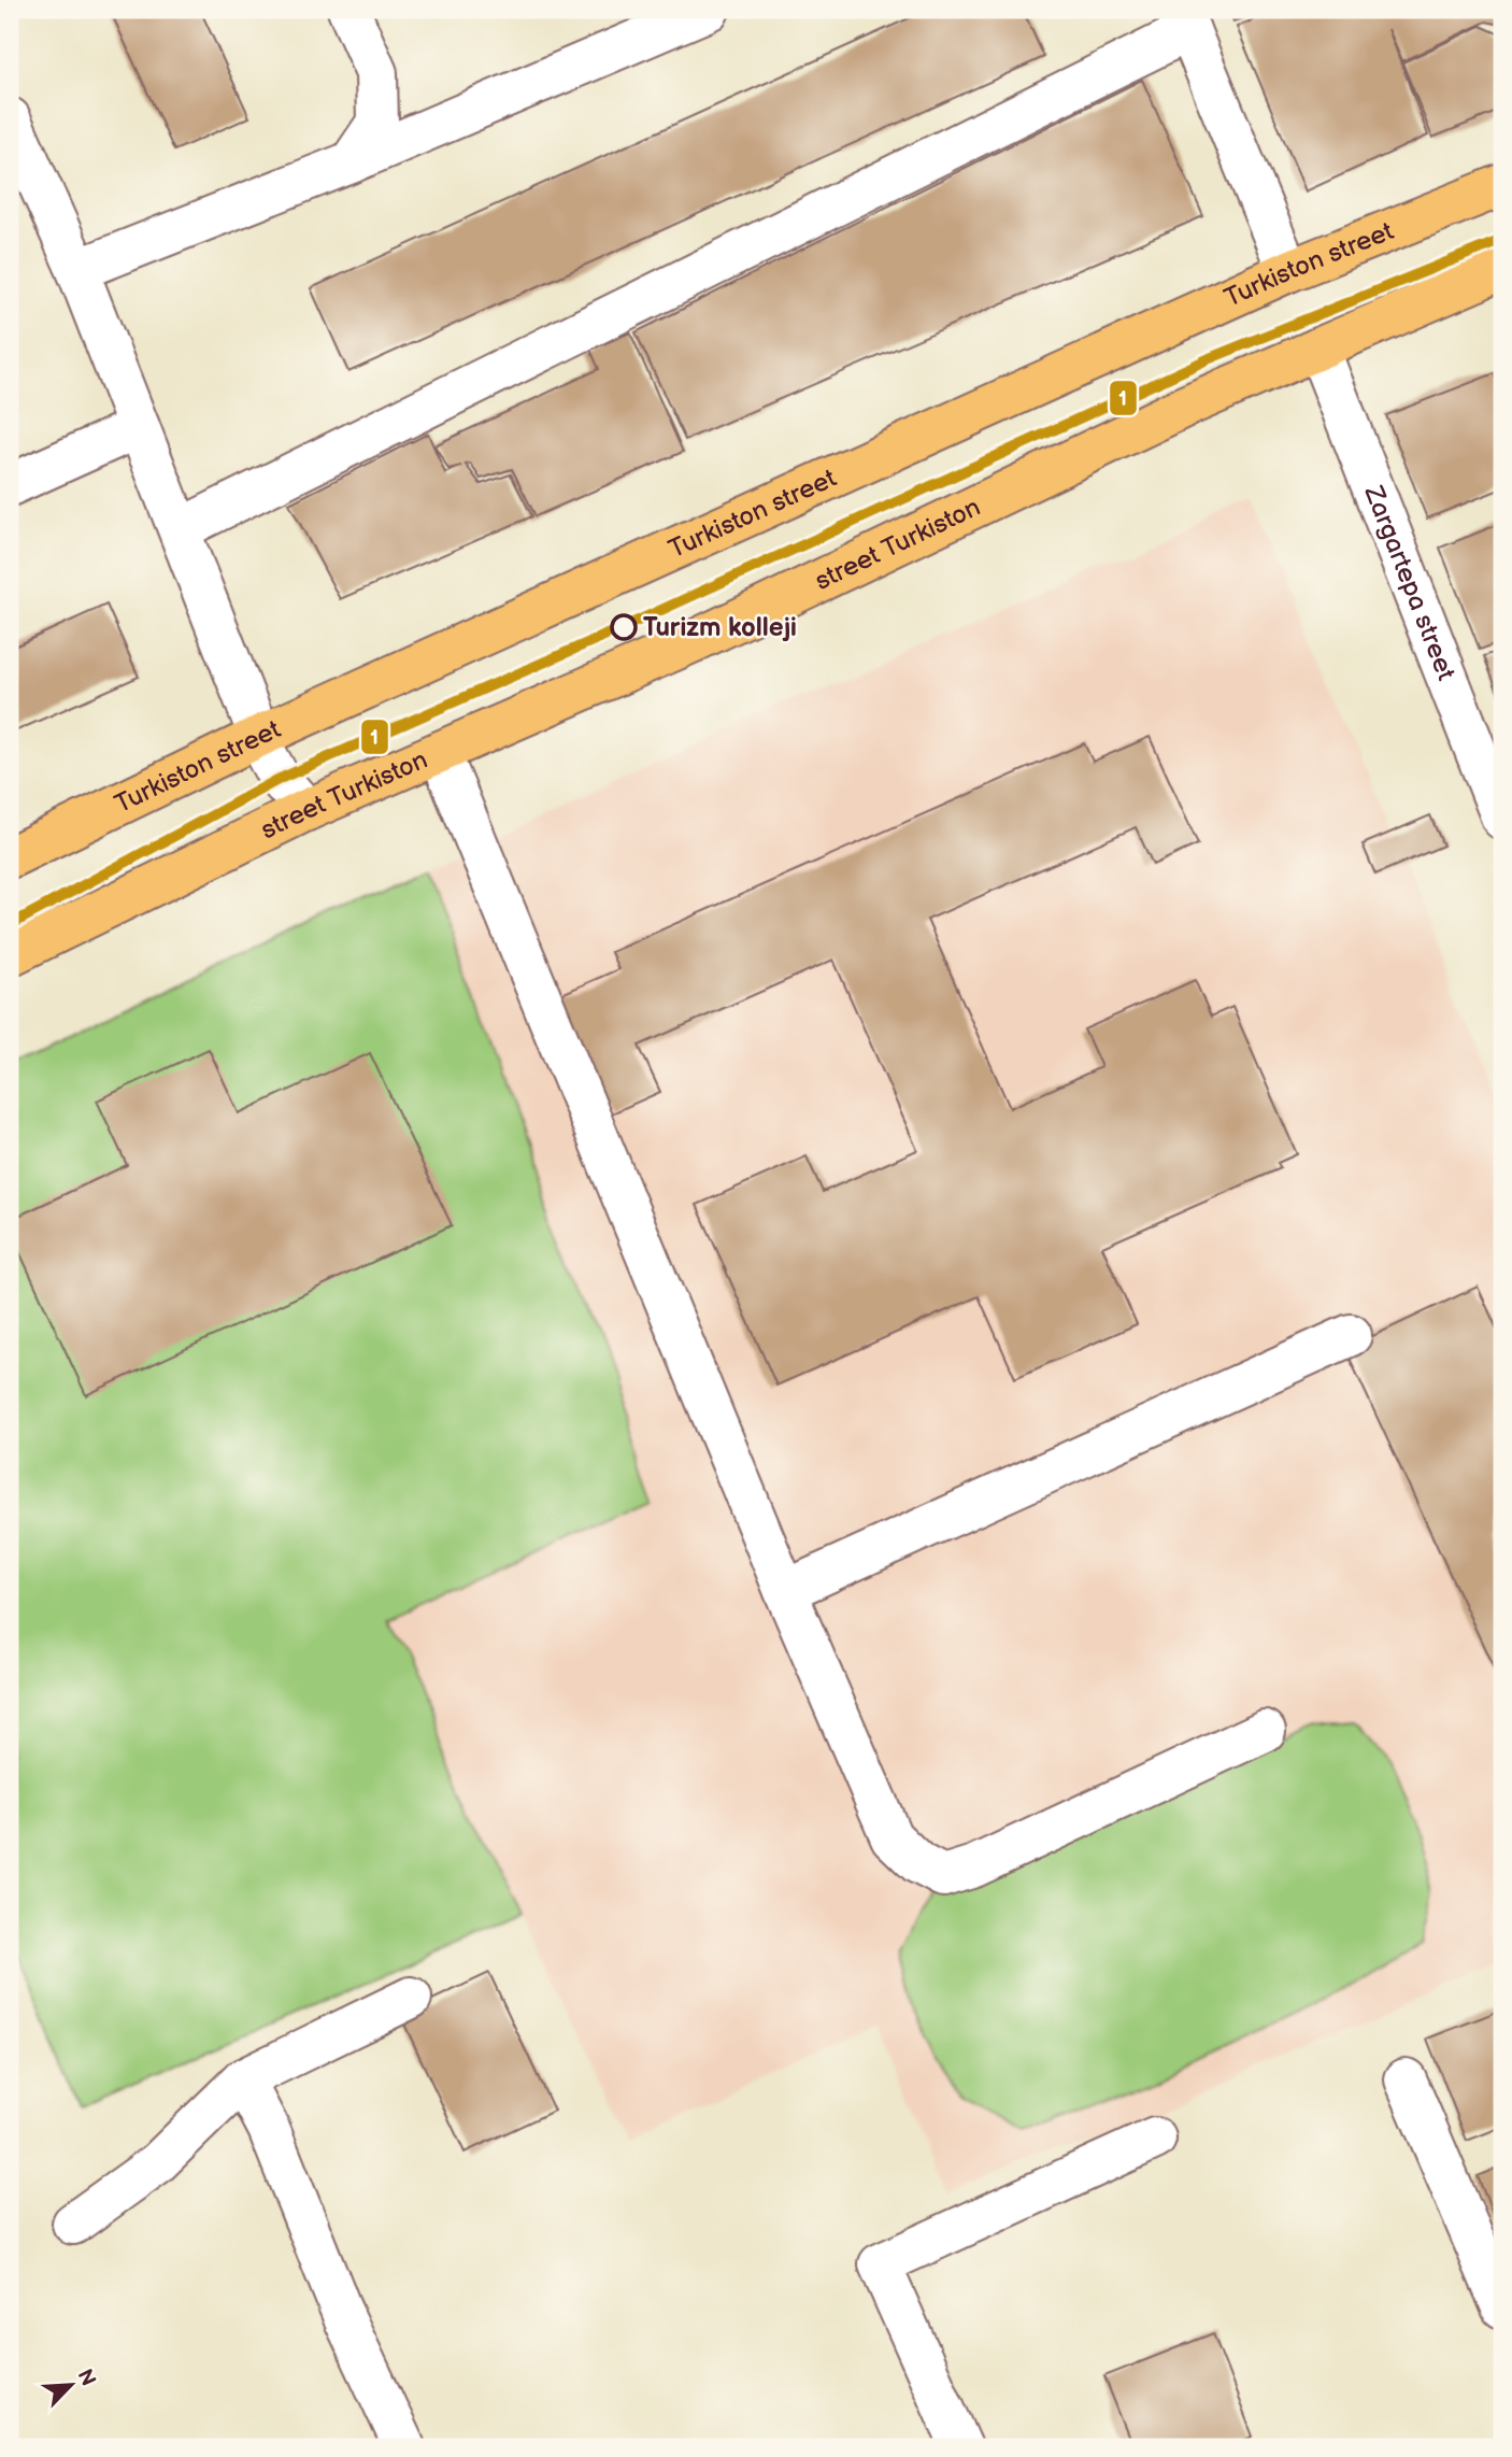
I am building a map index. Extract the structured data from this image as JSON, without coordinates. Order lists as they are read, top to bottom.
{
  "streets": {
    "main road": ["Turkiston street", "street Turkiston"],
    "street": ["Zargartepa street"]
  },
  "crossings": [
    ["street Turkiston", "Zargartepa street"]
  ],
  "places": ["Turizm kolleji"],
  "lines": ["transit line 1"],
  "north": "top right"
}
